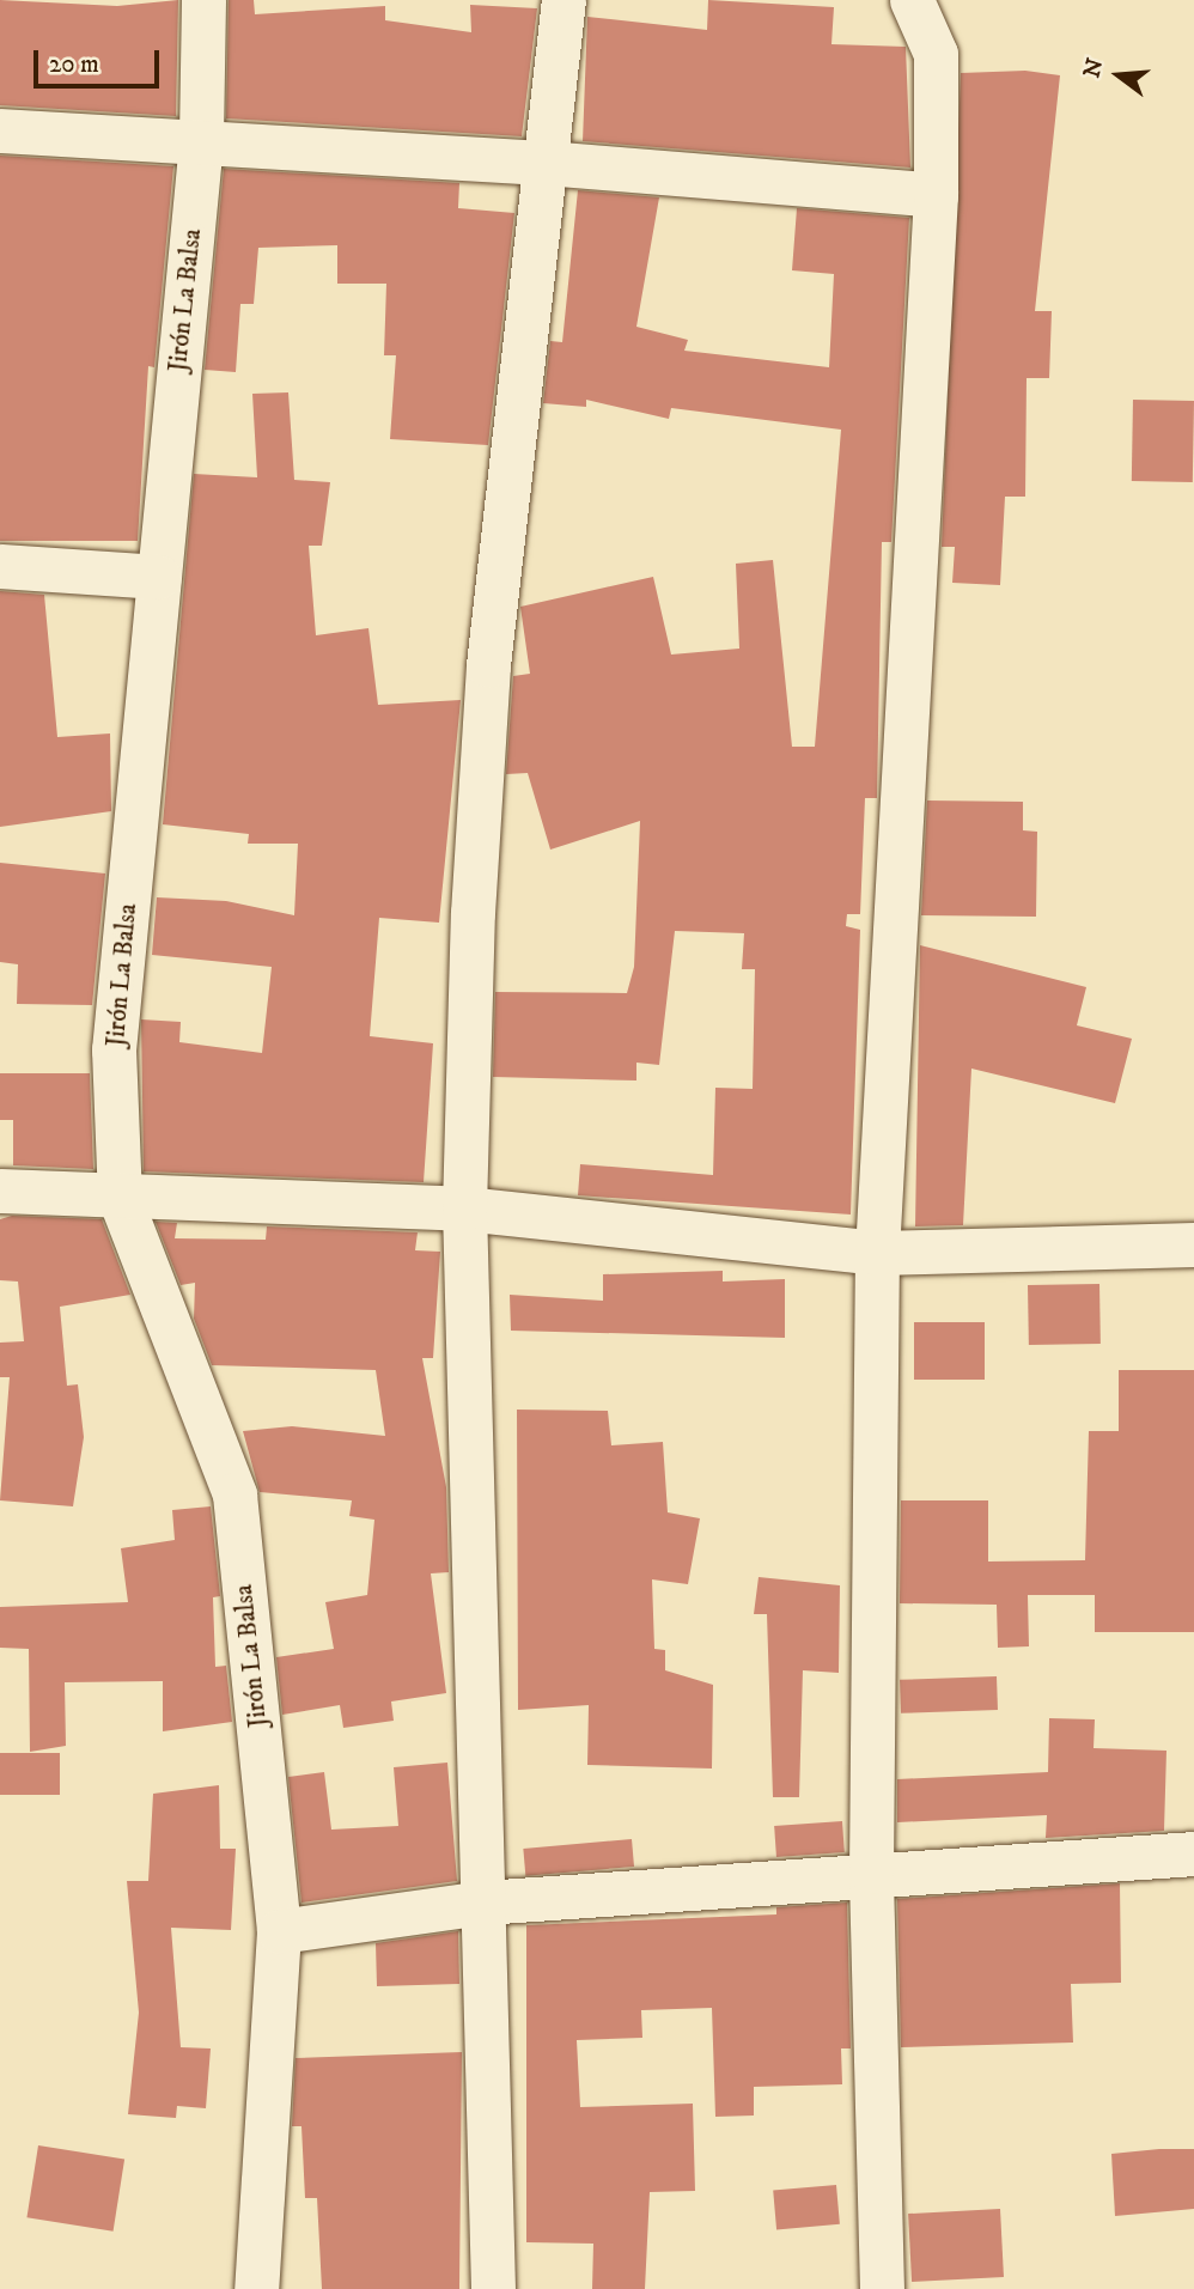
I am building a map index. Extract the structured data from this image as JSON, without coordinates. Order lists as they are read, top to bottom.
{
  "streets": {
    "street": ["Jirón La Balsa"]
  },
  "scale_bar": "20 m",
  "north": "left"
}
